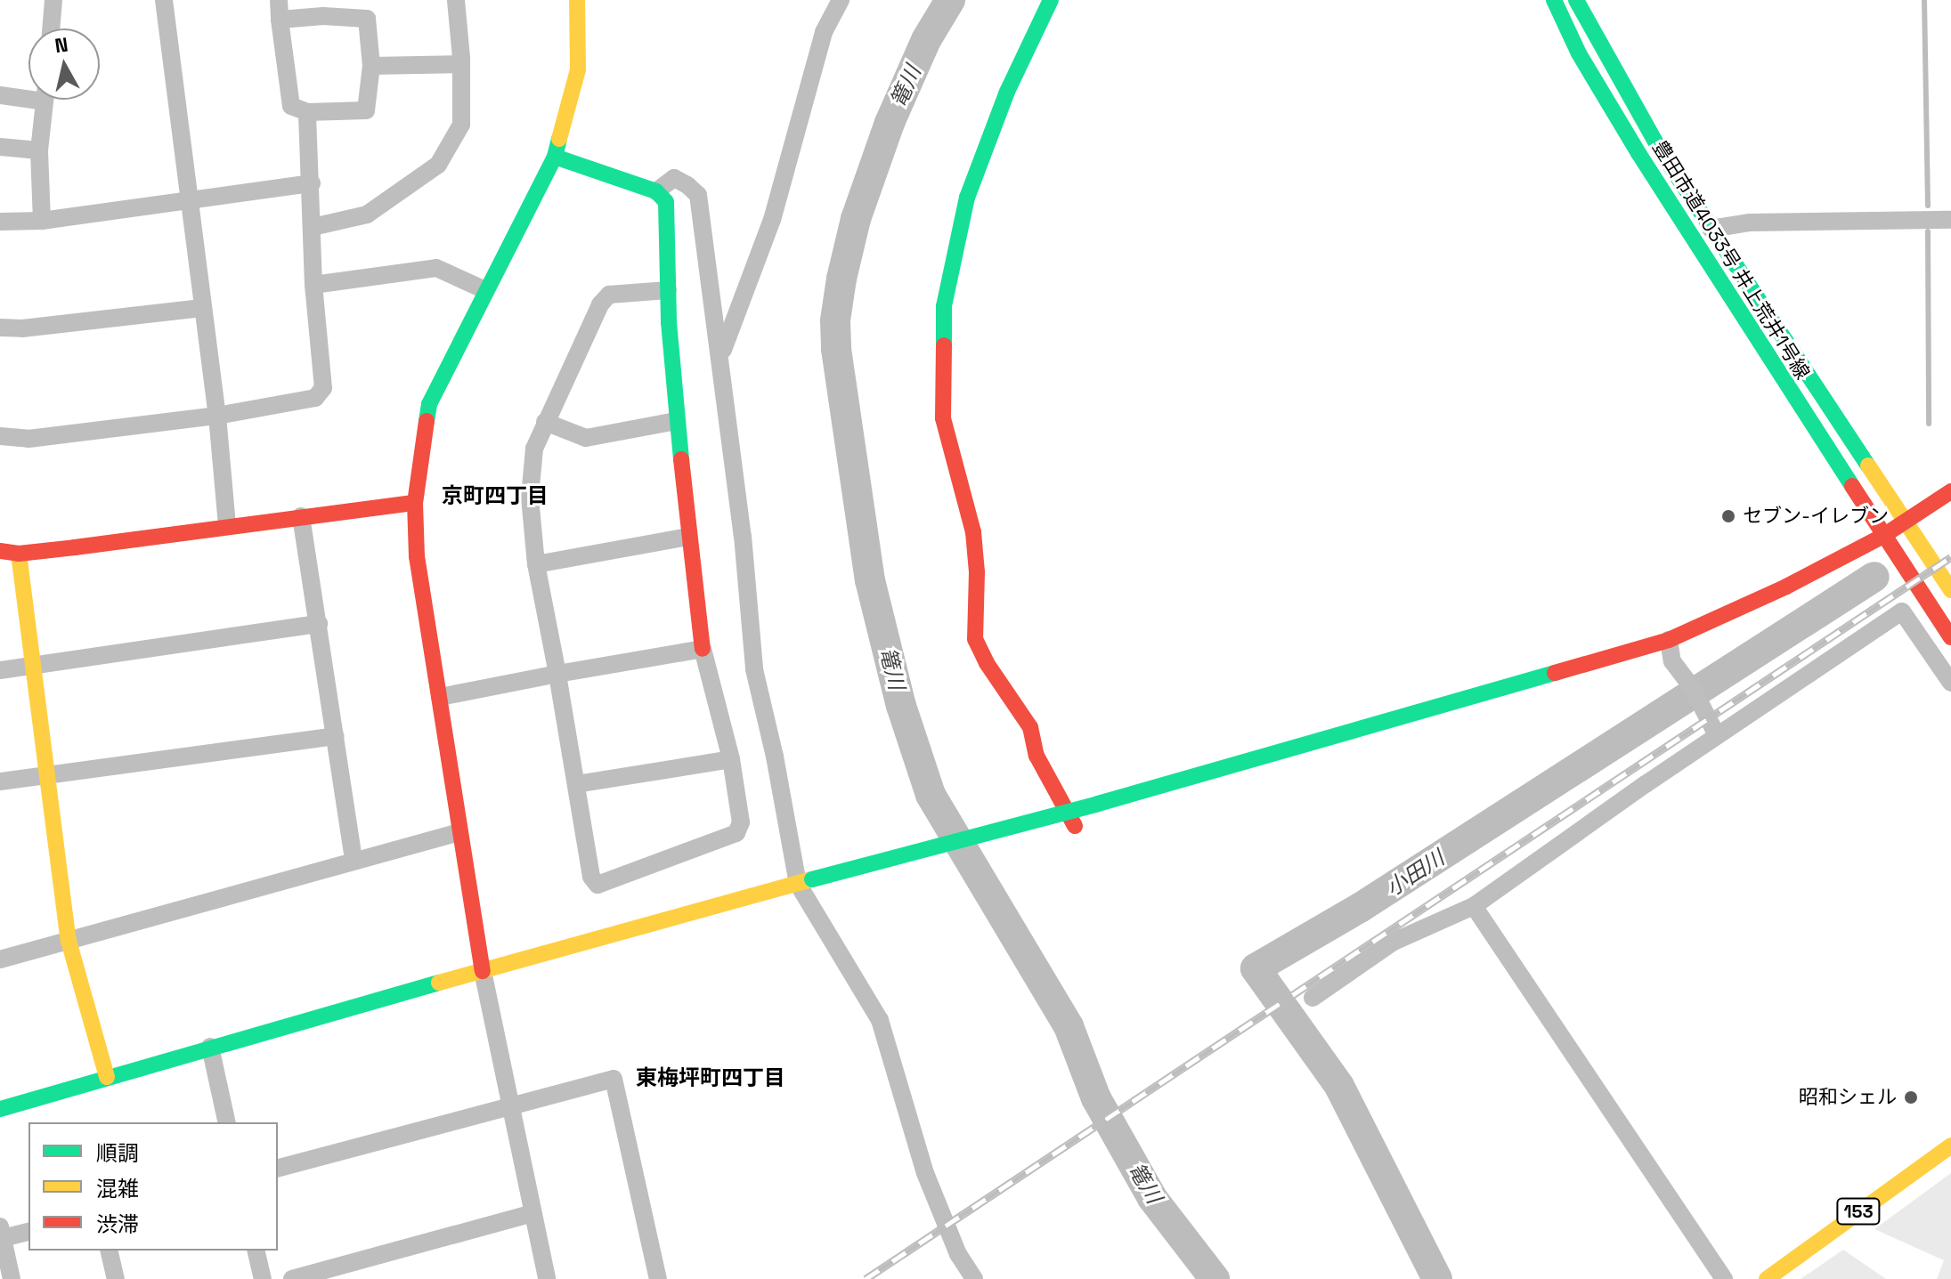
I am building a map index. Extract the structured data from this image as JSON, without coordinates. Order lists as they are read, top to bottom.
{
  "streets": {
    "main road": ["豊田市道4033号 井上荒井1号線", "153"]
  },
  "districts": ["京町四丁目", "東梅坪町四丁目"],
  "water": ["篭川", "小田川"],
  "places": ["セブン-イレブン", "昭和シェル"],
  "legend": ["順調", "混雑", "渋滞"],
  "north": "top"
}
